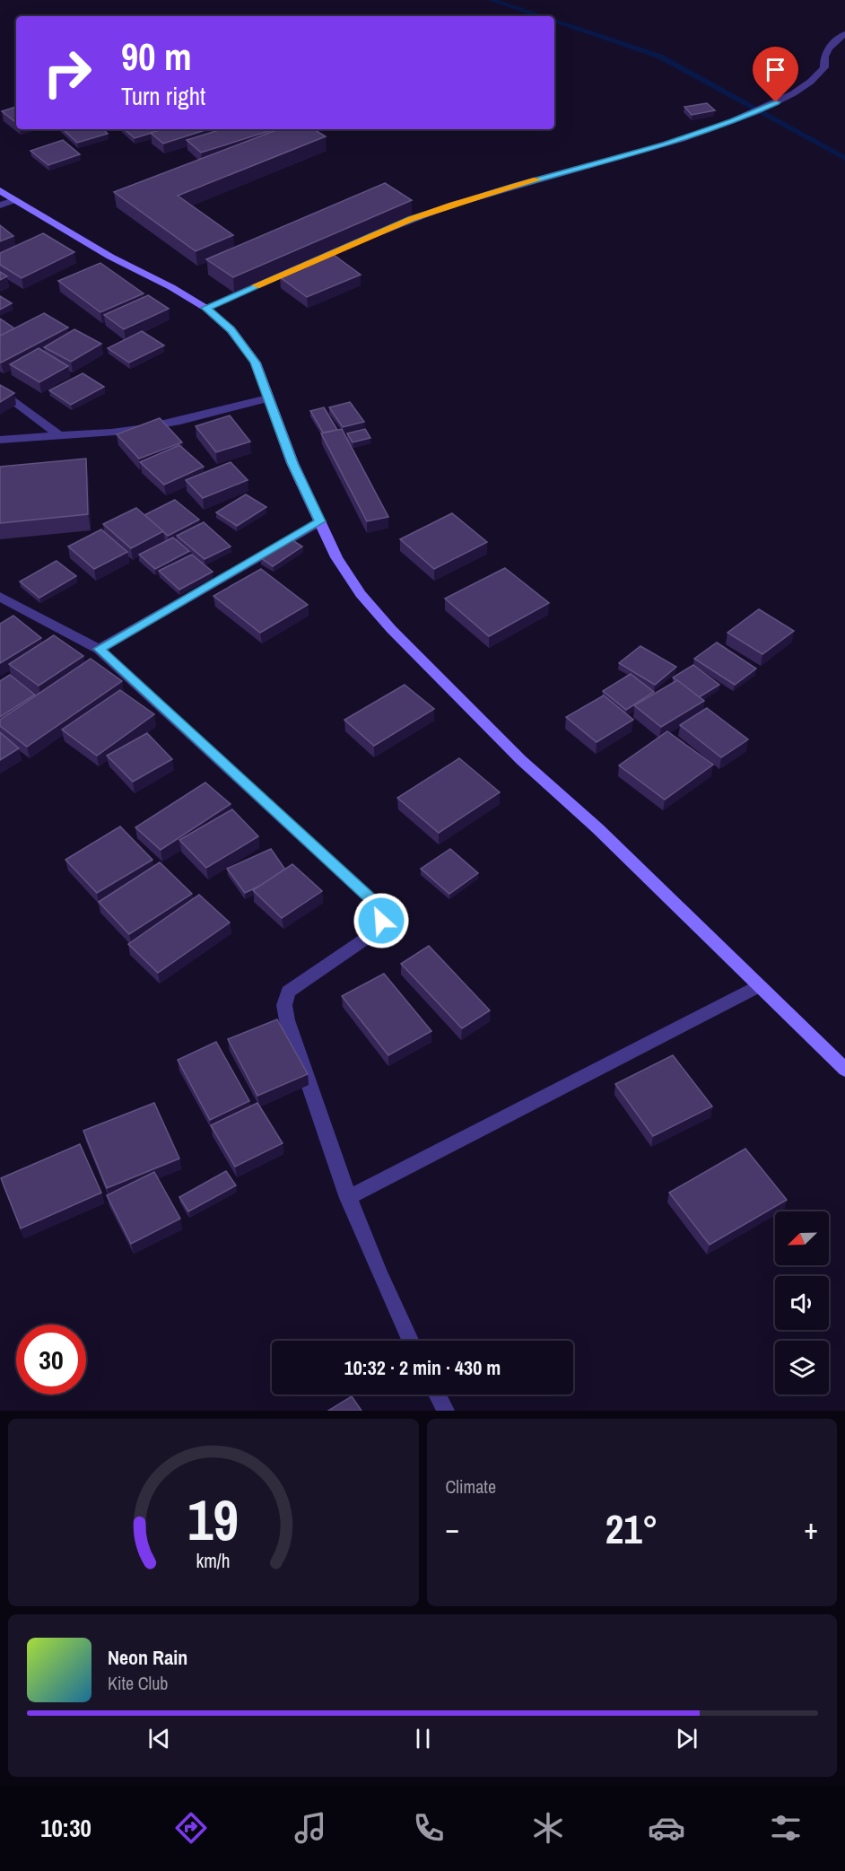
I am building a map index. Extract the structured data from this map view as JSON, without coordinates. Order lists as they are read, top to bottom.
{
  "north": "bottom left",
  "page": {
    "turn": ["90 m", "Turn right"],
    "limit": "30",
    "trip": "10:32 · 2 min · 430 m",
    "tile": "Climate",
    "heat": ["−", "21°", "+"],
    "song": ["Neon Rain", "Kite Club"],
    "tabs": "10:30",
    "gauge": ["19", "km/h"]
  }
}
